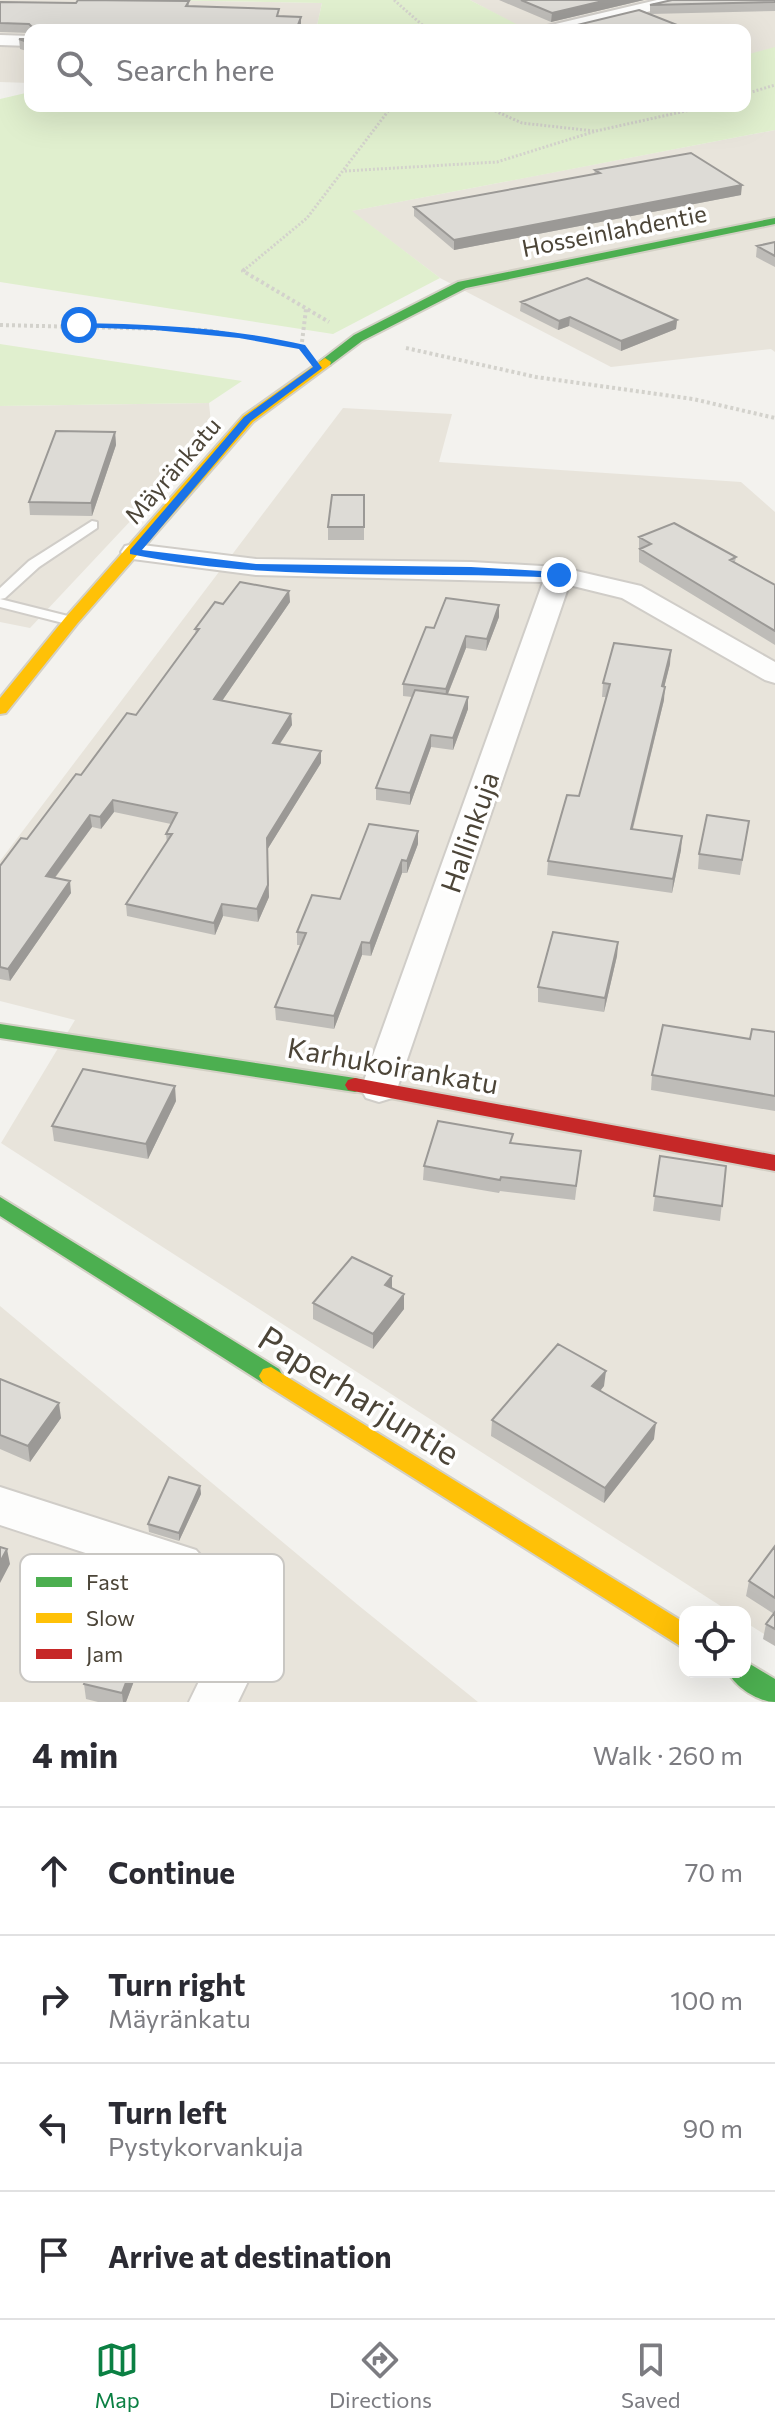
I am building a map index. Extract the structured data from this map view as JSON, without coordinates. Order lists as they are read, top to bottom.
{
  "streets": {
    "street": [
      "Hosseinlahdentie",
      "Mäyränkatu",
      "Hallinkuja",
      "Karhukoirankatu",
      "Paperharjuntie"
    ]
  },
  "crossings": [
    ["Hosseinlahdentie", "Mäyränkatu"],
    ["Hallinkuja", "Karhukoirankatu"]
  ],
  "legend": ["Fast", "Slow", "Jam"],
  "page": {
    "search": "Search here",
    "heading": ["4 min", "Walk · 260 m"],
    "list": [
      ["Continue", "70 m"],
      ["Turn right", "Mäyränkatu", "100 m"],
      ["Turn left", "Pystykorvankuja", "90 m"],
      "Arrive at destination"
    ],
    "nav": ["Map", "Directions", "Saved"]
  }
}
